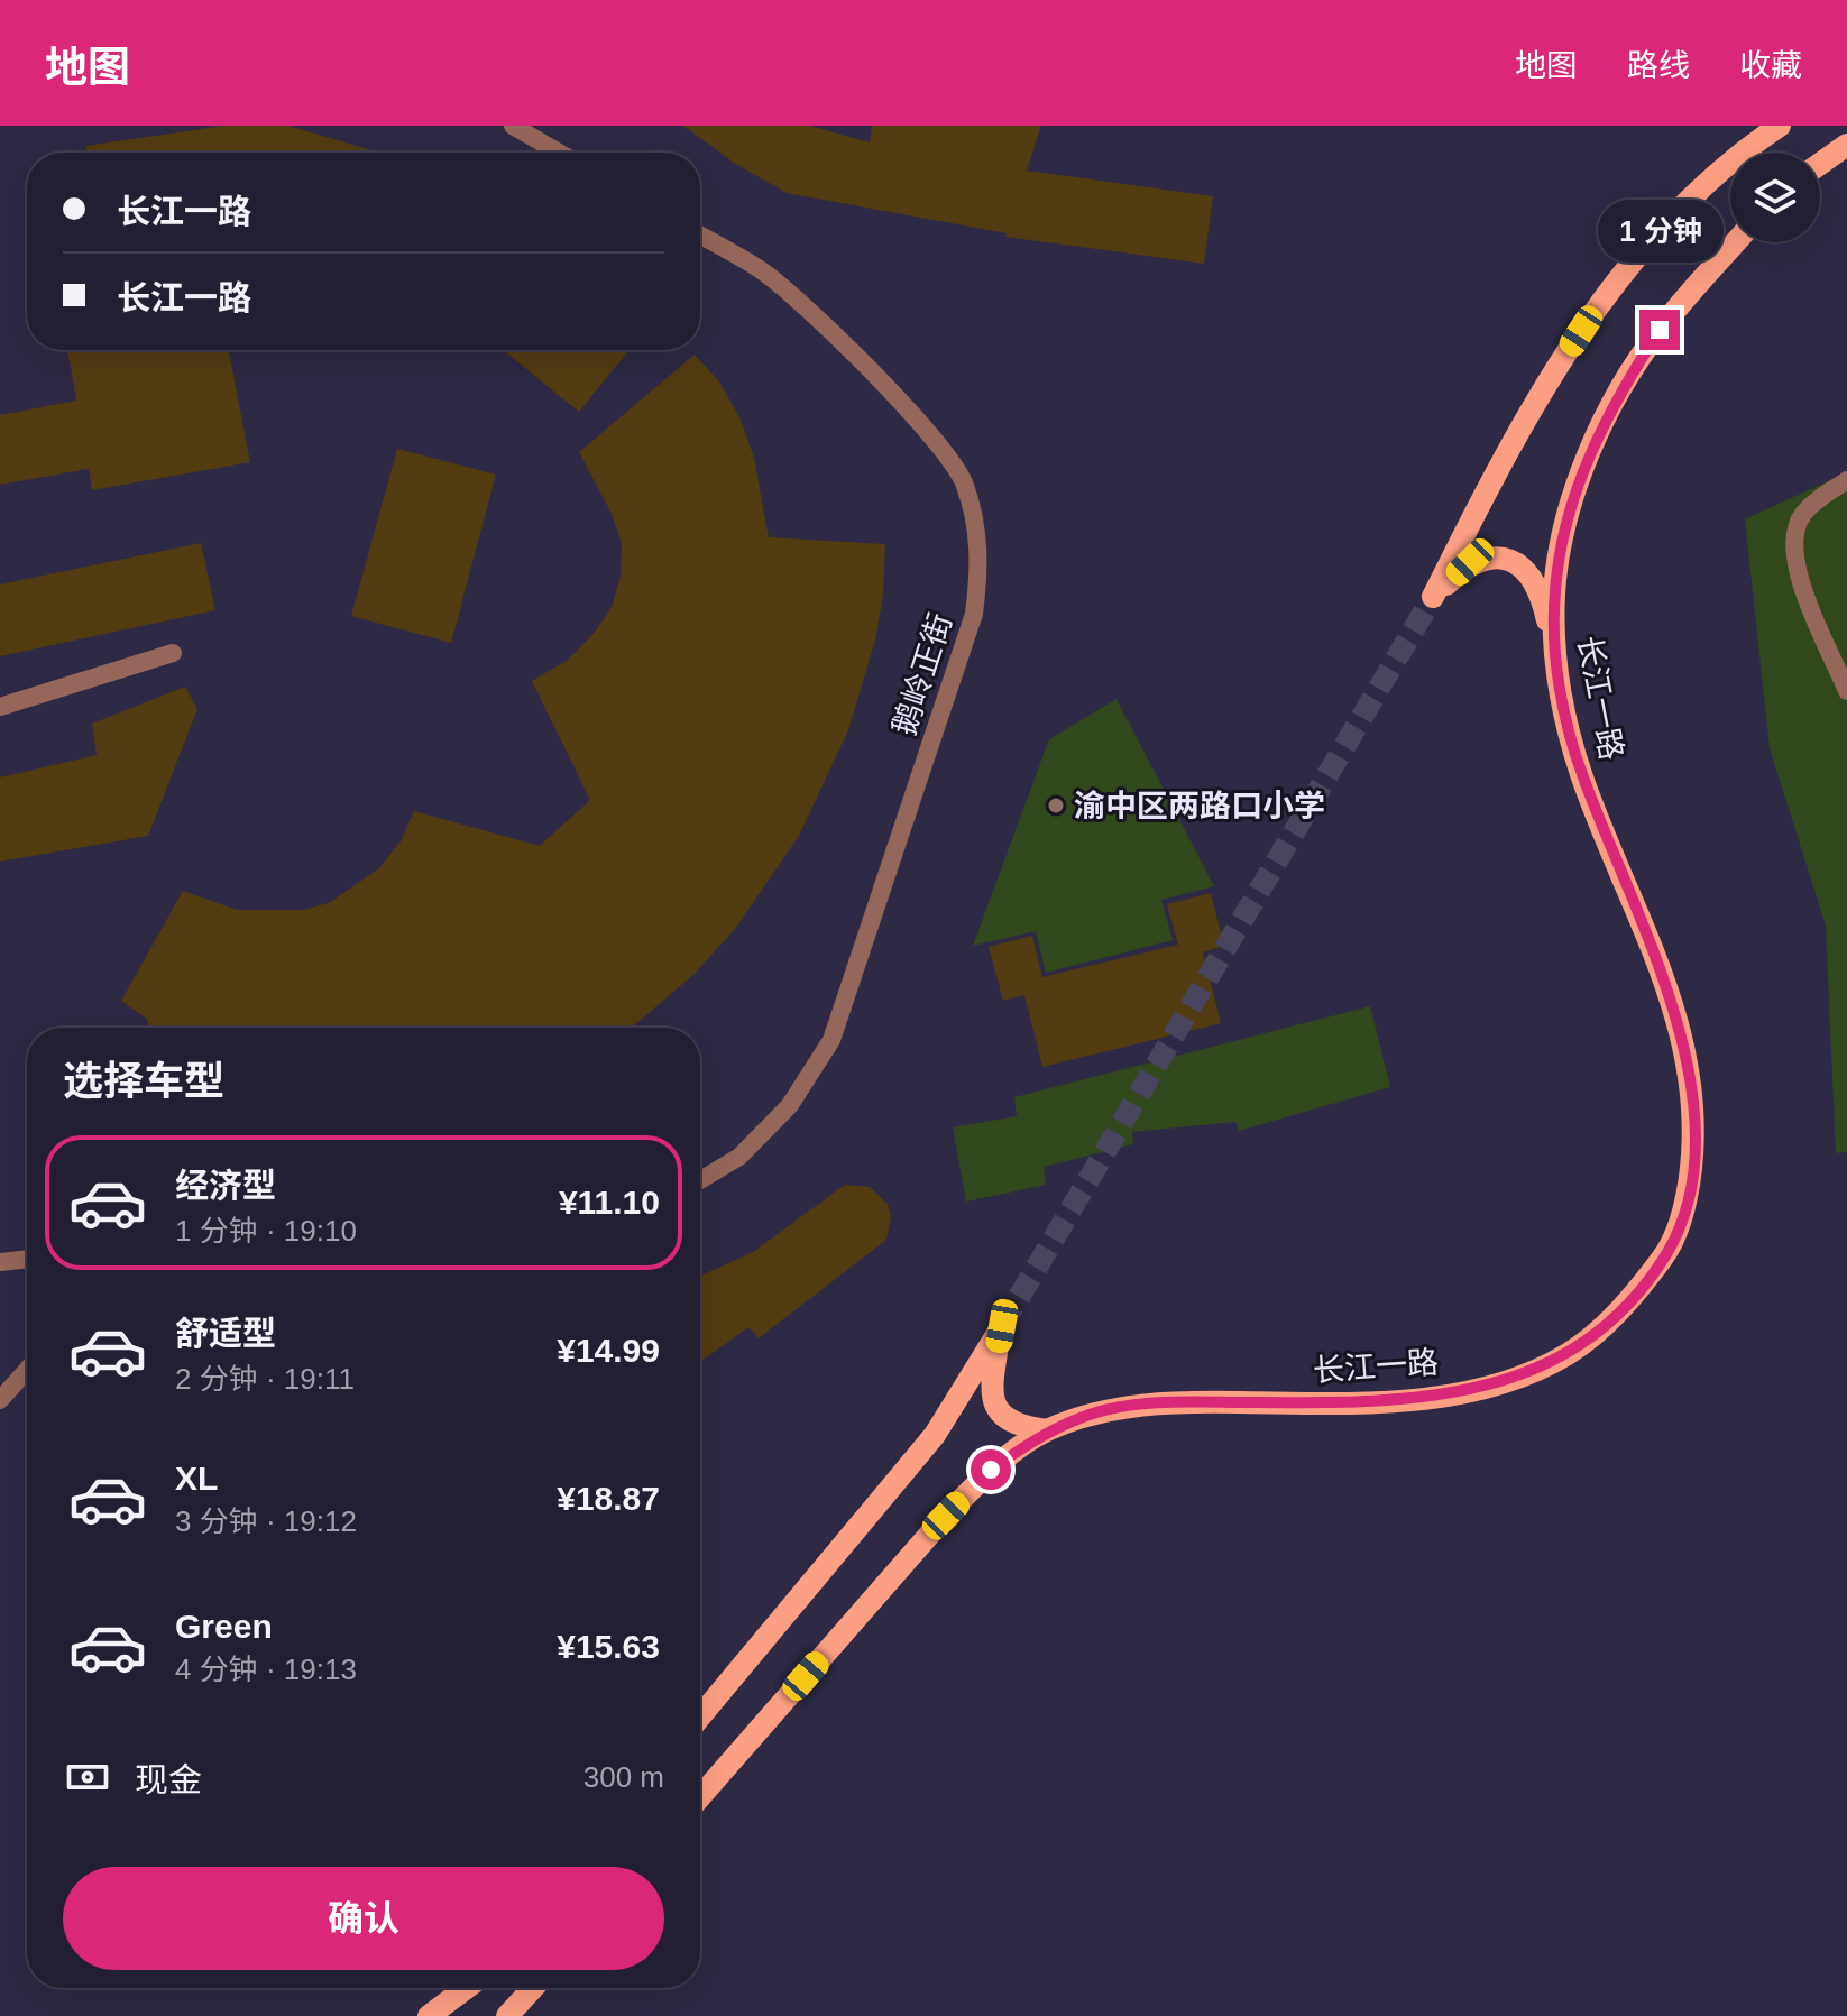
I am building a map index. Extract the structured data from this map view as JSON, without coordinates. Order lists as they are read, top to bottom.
{
  "streets": {
    "main road": ["长江一路"],
    "street": ["鹅岭正街"]
  },
  "places": ["渝中区两路口小学"],
  "page": {
    "header": "地图",
    "nav": ["地图", "路线", "收藏"],
    "banner": ["长江一路", "长江一路"],
    "bubble": "1 分钟",
    "heading": "选择车型",
    "list": [
      {
        "name": "经济型",
        "note": "1 分钟 · 19:10",
        "value": "¥11.10"
      },
      {
        "name": "舒适型",
        "note": "2 分钟 · 19:11",
        "value": "¥14.99"
      },
      {
        "name": "XL",
        "note": "3 分钟 · 19:12",
        "value": "¥18.87"
      },
      {
        "name": "Green",
        "note": "4 分钟 · 19:13",
        "value": "¥15.63"
      }
    ],
    "pay": ["现金", "300 m"],
    "buttons": "确认"
  }
}
